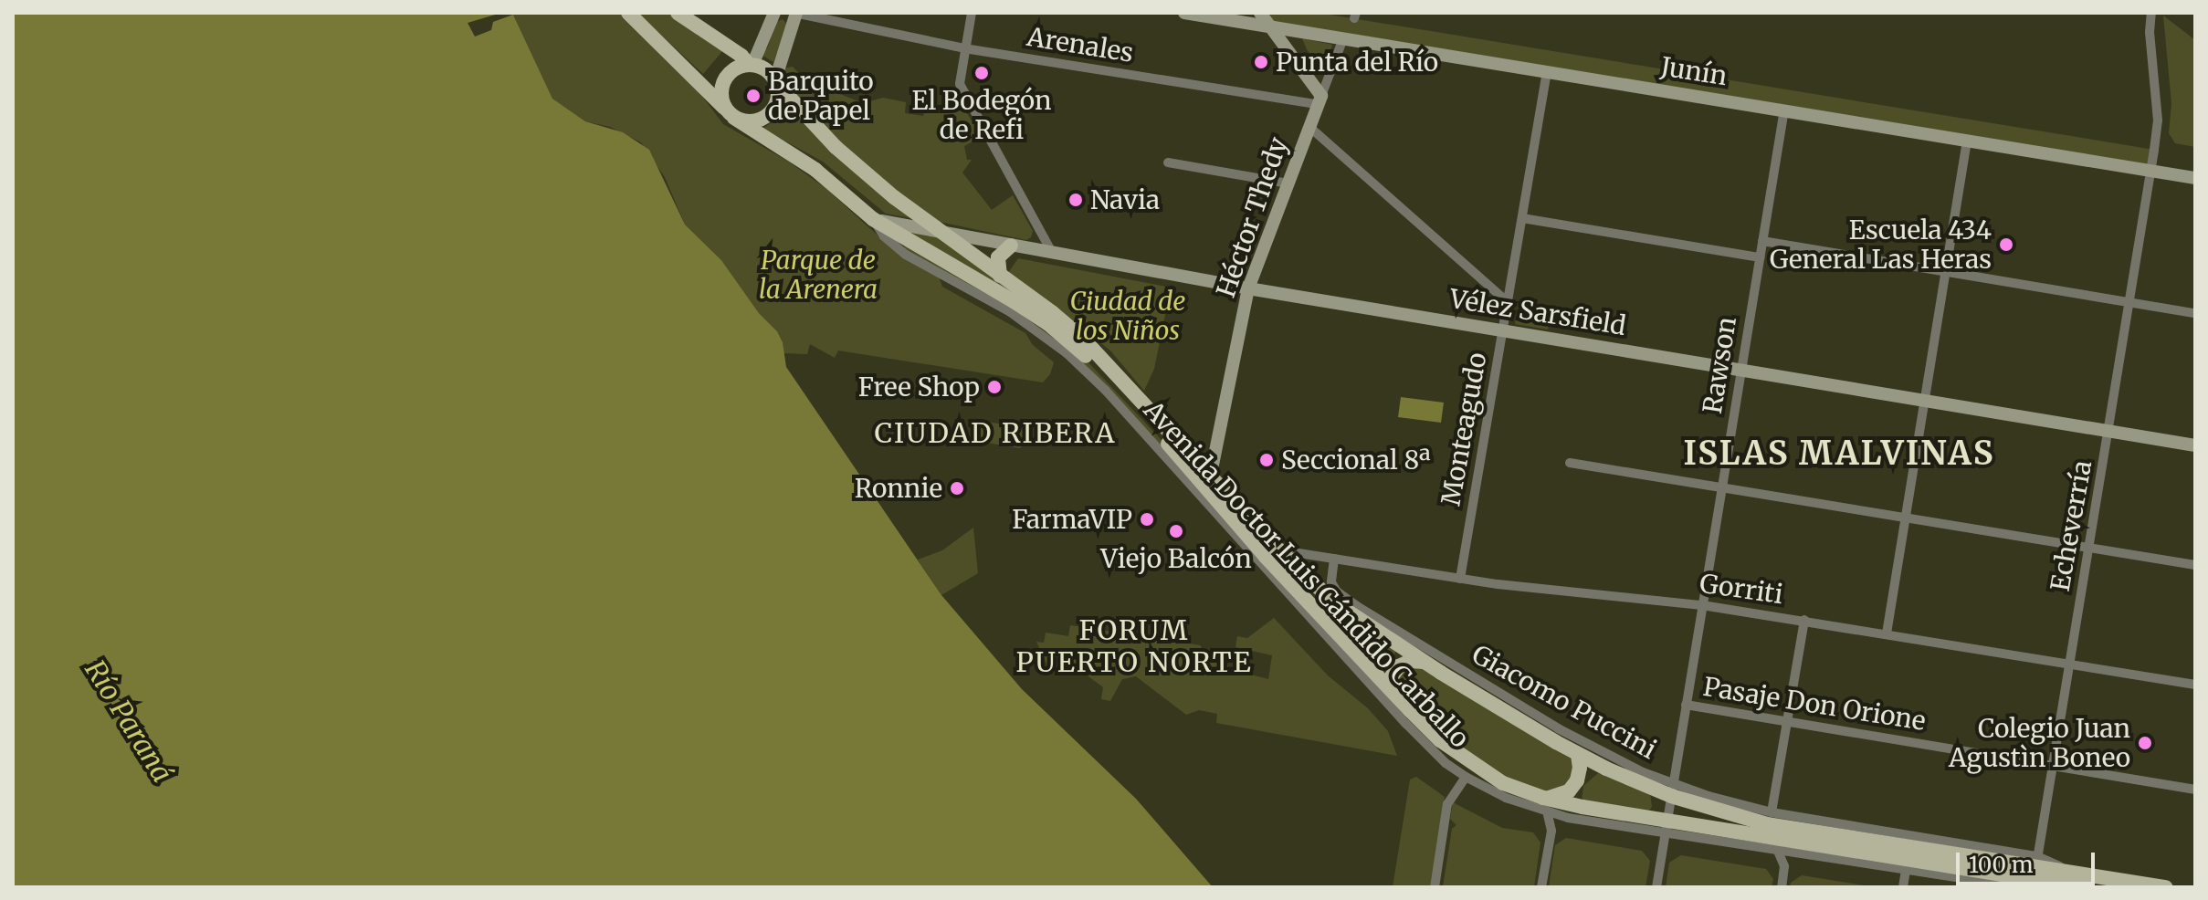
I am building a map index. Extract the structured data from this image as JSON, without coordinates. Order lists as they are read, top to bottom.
{
  "streets": {
    "main road": [
      "Junín",
      "Héctor Thedy",
      "Vélez Sarsfield",
      "Avenida Doctor Luis Cándido Carballo"
    ],
    "street": [
      "Arenales",
      "Rawson",
      "Monteagudo",
      "Echeverría",
      "Gorriti",
      "Giacomo Puccini",
      "Pasaje Don Orione"
    ]
  },
  "crossings": [
    ["Arenales", "Héctor Thedy"],
    ["Junín", "Héctor Thedy"],
    ["Junín", "Rawson"],
    ["Junín", "Monteagudo"],
    ["Junín", "Echeverría"],
    ["Héctor Thedy", "Vélez Sarsfield"],
    ["Héctor Thedy", "Avenida Doctor Luis Cándido Carballo"],
    ["Vélez Sarsfield", "Rawson"],
    ["Vélez Sarsfield", "Monteagudo"],
    ["Vélez Sarsfield", "Echeverría"],
    ["Vélez Sarsfield", "Avenida Doctor Luis Cándido Carballo"],
    ["Rawson", "Avenida Doctor Luis Cándido Carballo"],
    ["Rawson", "Gorriti"],
    ["Rawson", "Giacomo Puccini"],
    ["Rawson", "Pasaje Don Orione"],
    ["Monteagudo", "Gorriti"],
    ["Echeverría", "Avenida Doctor Luis Cándido Carballo"],
    ["Echeverría", "Gorriti"],
    ["Echeverría", "Giacomo Puccini"],
    ["Echeverría", "Pasaje Don Orione"],
    ["Avenida Doctor Luis Cándido Carballo", "Gorriti"],
    ["Avenida Doctor Luis Cándido Carballo", "Giacomo Puccini"],
    ["Gorriti", "Giacomo Puccini"]
  ],
  "districts": ["CIUDAD RIBERA", "ISLAS MALVINAS", "FORUM PUERTO NORTE"],
  "water": ["Río Paraná"],
  "parks": ["Parque de la Arenera", "Ciudad de los Niños"],
  "places": [
    "Punta del Río",
    "El Bodegón de Refi",
    "Barquito de Papel",
    "Navia",
    "Escuela 434 General Las Heras",
    "Free Shop",
    "Seccional 8ª",
    "Ronnie",
    "FarmaVIP",
    "Viejo Balcón",
    "Colegio Juan Agustìn Boneo"
  ],
  "scale_bar": "100 m"
}
